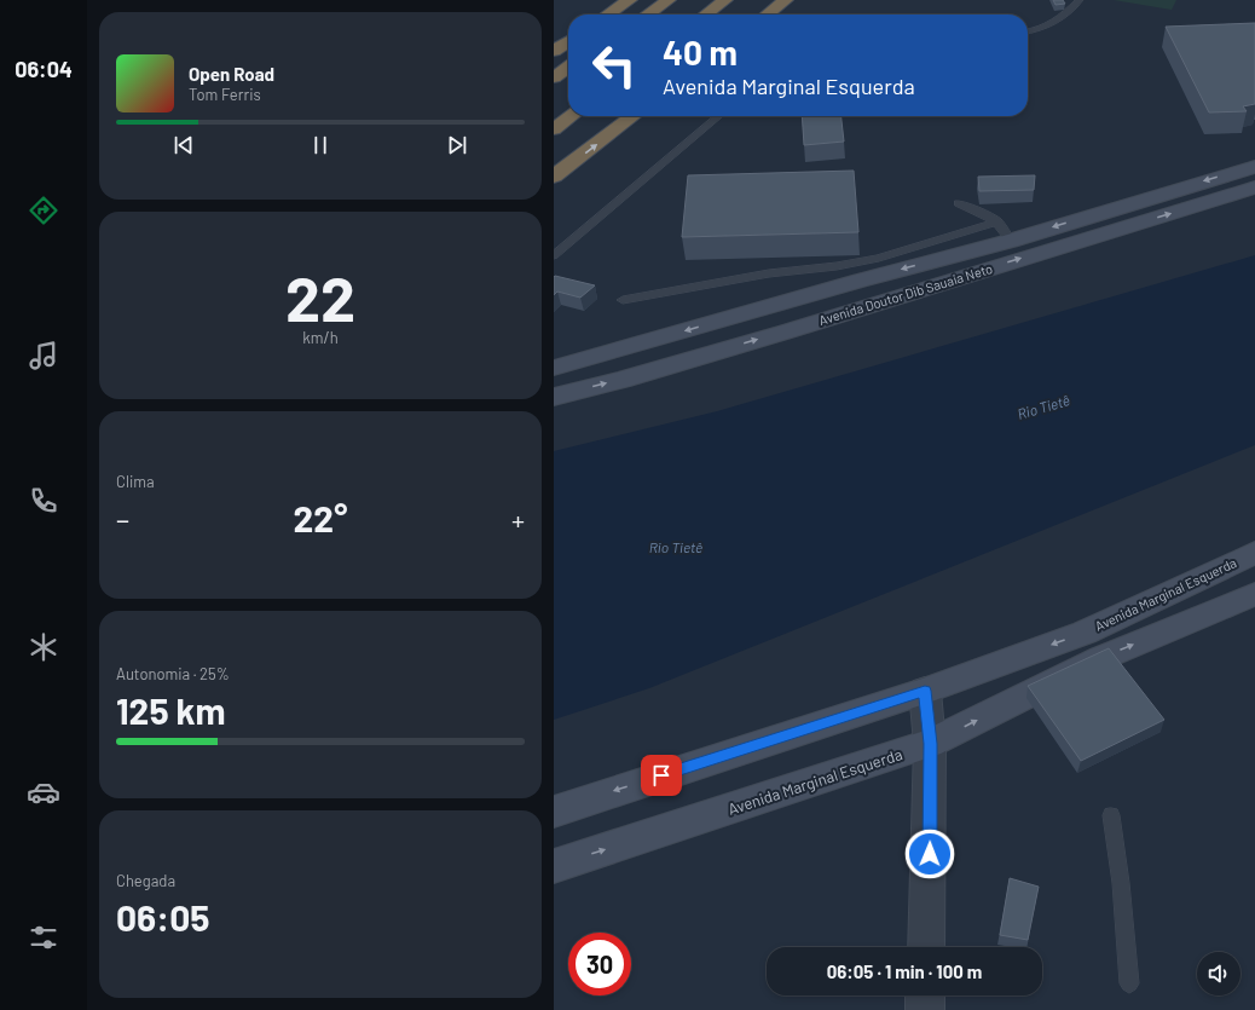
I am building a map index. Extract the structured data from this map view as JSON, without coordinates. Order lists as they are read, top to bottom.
{
  "streets": {
    "main road": ["Avenida Doutor Dib Sauaia Neto", "Avenida Marginal Esquerda"]
  },
  "water": ["Rio Tietê"],
  "page": {
    "tabs": "06:04",
    "turn": ["40 m", "Avenida Marginal Esquerda"],
    "song": ["Open Road", "Tom Ferris"],
    "tile": [
      ["22", "km/h"],
      "Clima",
      ["Autonomia · 25%", "125 km"],
      ["Chegada", "06:05"]
    ],
    "heat": ["−", "22°", "+"],
    "limit": "30",
    "trip": "06:05 · 1 min · 100 m"
  }
}
